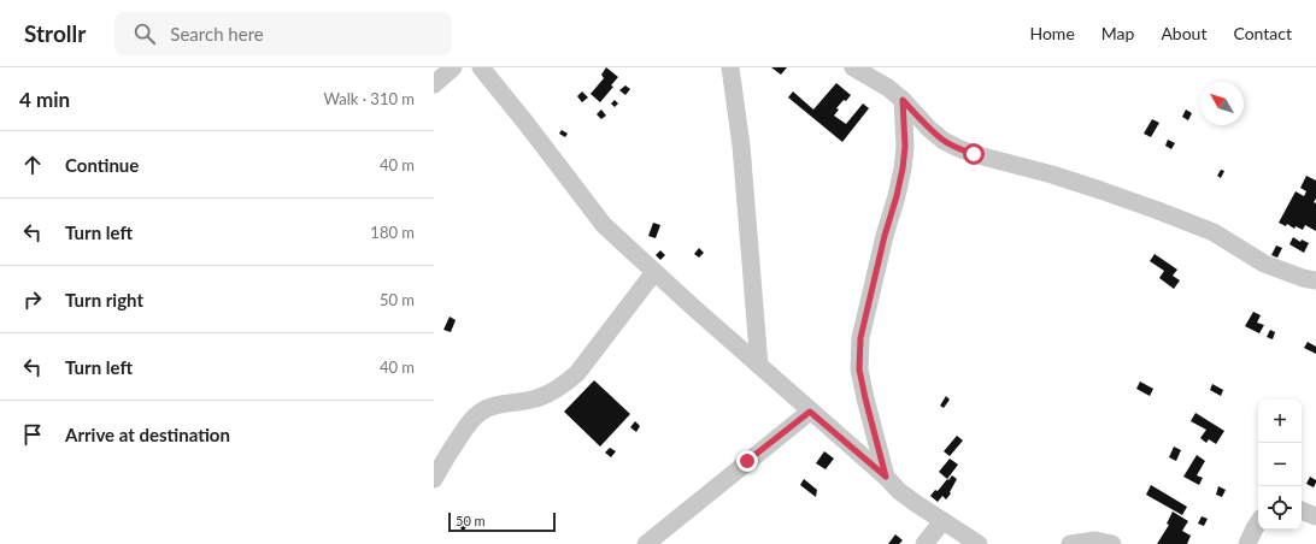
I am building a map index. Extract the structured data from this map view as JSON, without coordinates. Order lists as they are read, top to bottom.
{
  "scale_bar": "50 m",
  "north": "top left",
  "page": {
    "header": "Strollr",
    "search": "Search here",
    "nav": [
      "Home",
      "Map",
      "About",
      "Contact"
    ],
    "heading": ["4 min", "Walk · 310 m"],
    "list": [
      ["Continue", "40 m"],
      ["Turn left", "180 m"],
      ["Turn right", "50 m"],
      ["Turn left", "40 m"],
      "Arrive at destination"
    ],
    "map_buttons": ["+", "−"],
    "scale": "50 m"
  }
}
